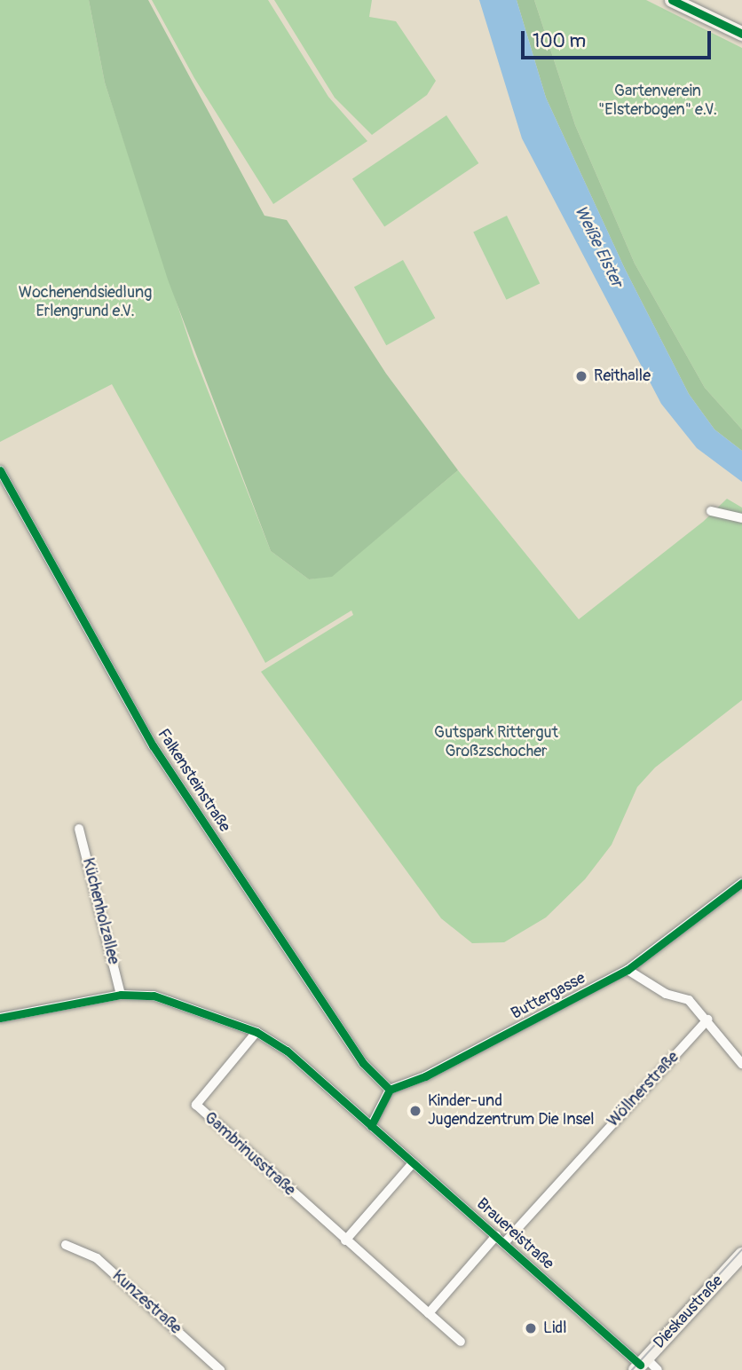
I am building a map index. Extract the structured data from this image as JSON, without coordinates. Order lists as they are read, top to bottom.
{
  "streets": {
    "main road": ["Dieskaustraße"],
    "street": [
      "Falkensteinstraße",
      "Küchenholzallee",
      "Buttergasse",
      "Wöllnerstraße",
      "Gambrinusstraße",
      "Brauereistraße",
      "Kunzestraße"
    ]
  },
  "crossings": [
    ["Falkensteinstraße", "Buttergasse"],
    ["Wöllnerstraße", "Brauereistraße"],
    ["Brauereistraße", "Dieskaustraße"]
  ],
  "water": ["Weiße Elster"],
  "parks": ["Gartenverein \"Elsterbogen\" e.V.", "Wochenendsiedlung Erlengrund e.V.", "Gutspark Rittergut Großzschocher"],
  "places": ["Reithalle", "Kinder-und Jugendzentrum Die Insel", "Lidl"],
  "scale_bar": "100 m"
}
